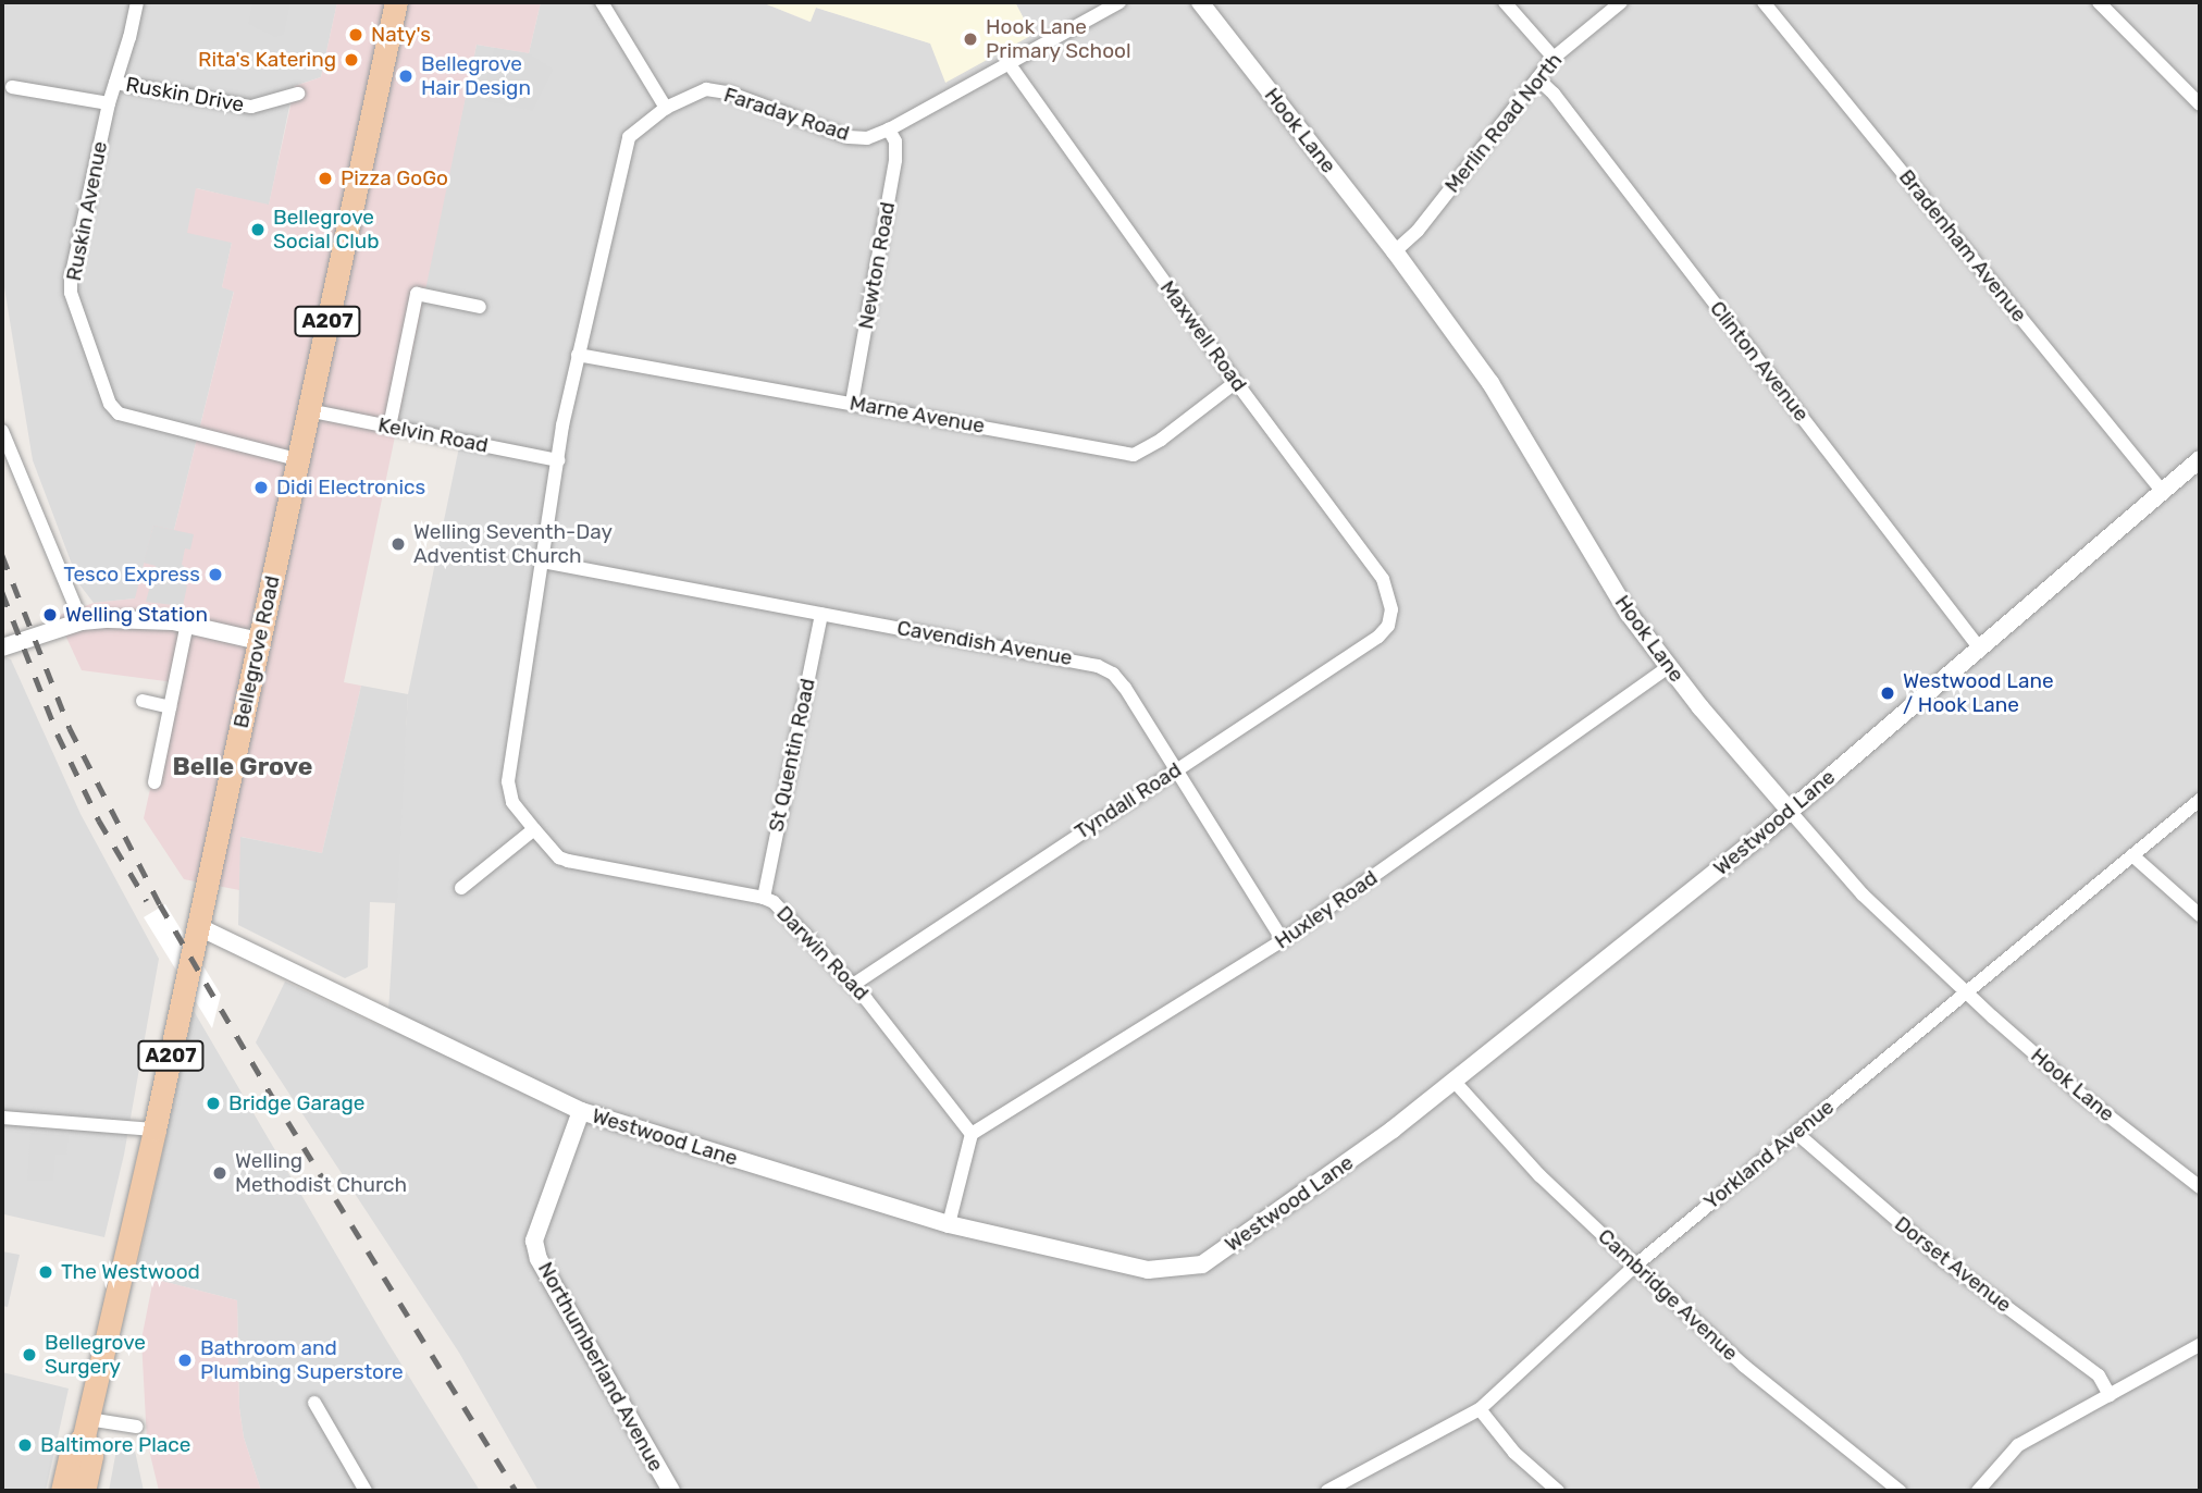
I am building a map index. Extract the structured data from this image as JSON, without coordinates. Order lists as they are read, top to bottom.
{
  "streets": {
    "main road": ["A207", "Bellegrove Road"],
    "street": [
      "Ruskin Drive",
      "Faraday Road",
      "Merlin Road North",
      "Hook Lane",
      "Ruskin Avenue",
      "Bradenham Avenue",
      "Newton Road",
      "Maxwell Road",
      "Clinton Avenue",
      "Marne Avenue",
      "Kelvin Road",
      "Cavendish Avenue",
      "St Quentin Road",
      "Tyndall Road",
      "Westwood Lane",
      "Huxley Road",
      "Darwin Road",
      "Yorkland Avenue",
      "Dorset Avenue",
      "Cambridge Avenue",
      "Northumberland Avenue"
    ]
  },
  "crossings": [
    ["Ruskin Drive", "Ruskin Avenue"],
    ["Faraday Road", "Newton Road"],
    ["Faraday Road", "Maxwell Road"],
    ["Faraday Road", "Marne Avenue"],
    ["Faraday Road", "Kelvin Road"],
    ["Faraday Road", "Darwin Road"],
    ["Merlin Road North", "Hook Lane"],
    ["Merlin Road North", "Clinton Avenue"],
    ["Hook Lane", "Westwood Lane"],
    ["Hook Lane", "Huxley Road"],
    ["Hook Lane", "Yorkland Avenue"],
    ["Ruskin Avenue", "Bellegrove Road"],
    ["Bradenham Avenue", "Westwood Lane"],
    ["Newton Road", "Marne Avenue"],
    ["Maxwell Road", "Marne Avenue"],
    ["Maxwell Road", "Tyndall Road"],
    ["Clinton Avenue", "Westwood Lane"],
    ["Kelvin Road", "Bellegrove Road"],
    ["Kelvin Road", "Darwin Road"],
    ["Cavendish Avenue", "St Quentin Road"],
    ["Cavendish Avenue", "Tyndall Road"],
    ["Cavendish Avenue", "Huxley Road"],
    ["Cavendish Avenue", "Darwin Road"],
    ["Bellegrove Road", "Westwood Lane"],
    ["St Quentin Road", "Darwin Road"],
    ["Tyndall Road", "Darwin Road"],
    ["Westwood Lane", "Cambridge Avenue"],
    ["Westwood Lane", "Northumberland Avenue"],
    ["Huxley Road", "Darwin Road"],
    ["Yorkland Avenue", "Dorset Avenue"],
    ["Yorkland Avenue", "Cambridge Avenue"]
  ],
  "districts": ["Belle Grove"],
  "places": [
    "Naty's",
    "Hook Lane Primary School",
    "Rita's Katering",
    "Bellegrove Hair Design",
    "Pizza GoGo",
    "Bellegrove Social Club",
    "Didi Electronics",
    "Welling Seventh-Day Adventist Church",
    "Tesco Express",
    "Welling Station",
    "Westwood Lane / Hook Lane",
    "Bridge Garage",
    "Welling Methodist Church",
    "The Westwood",
    "Bellegrove Surgery",
    "Bathroom and Plumbing Superstore",
    "Baltimore Place"
  ]
}
